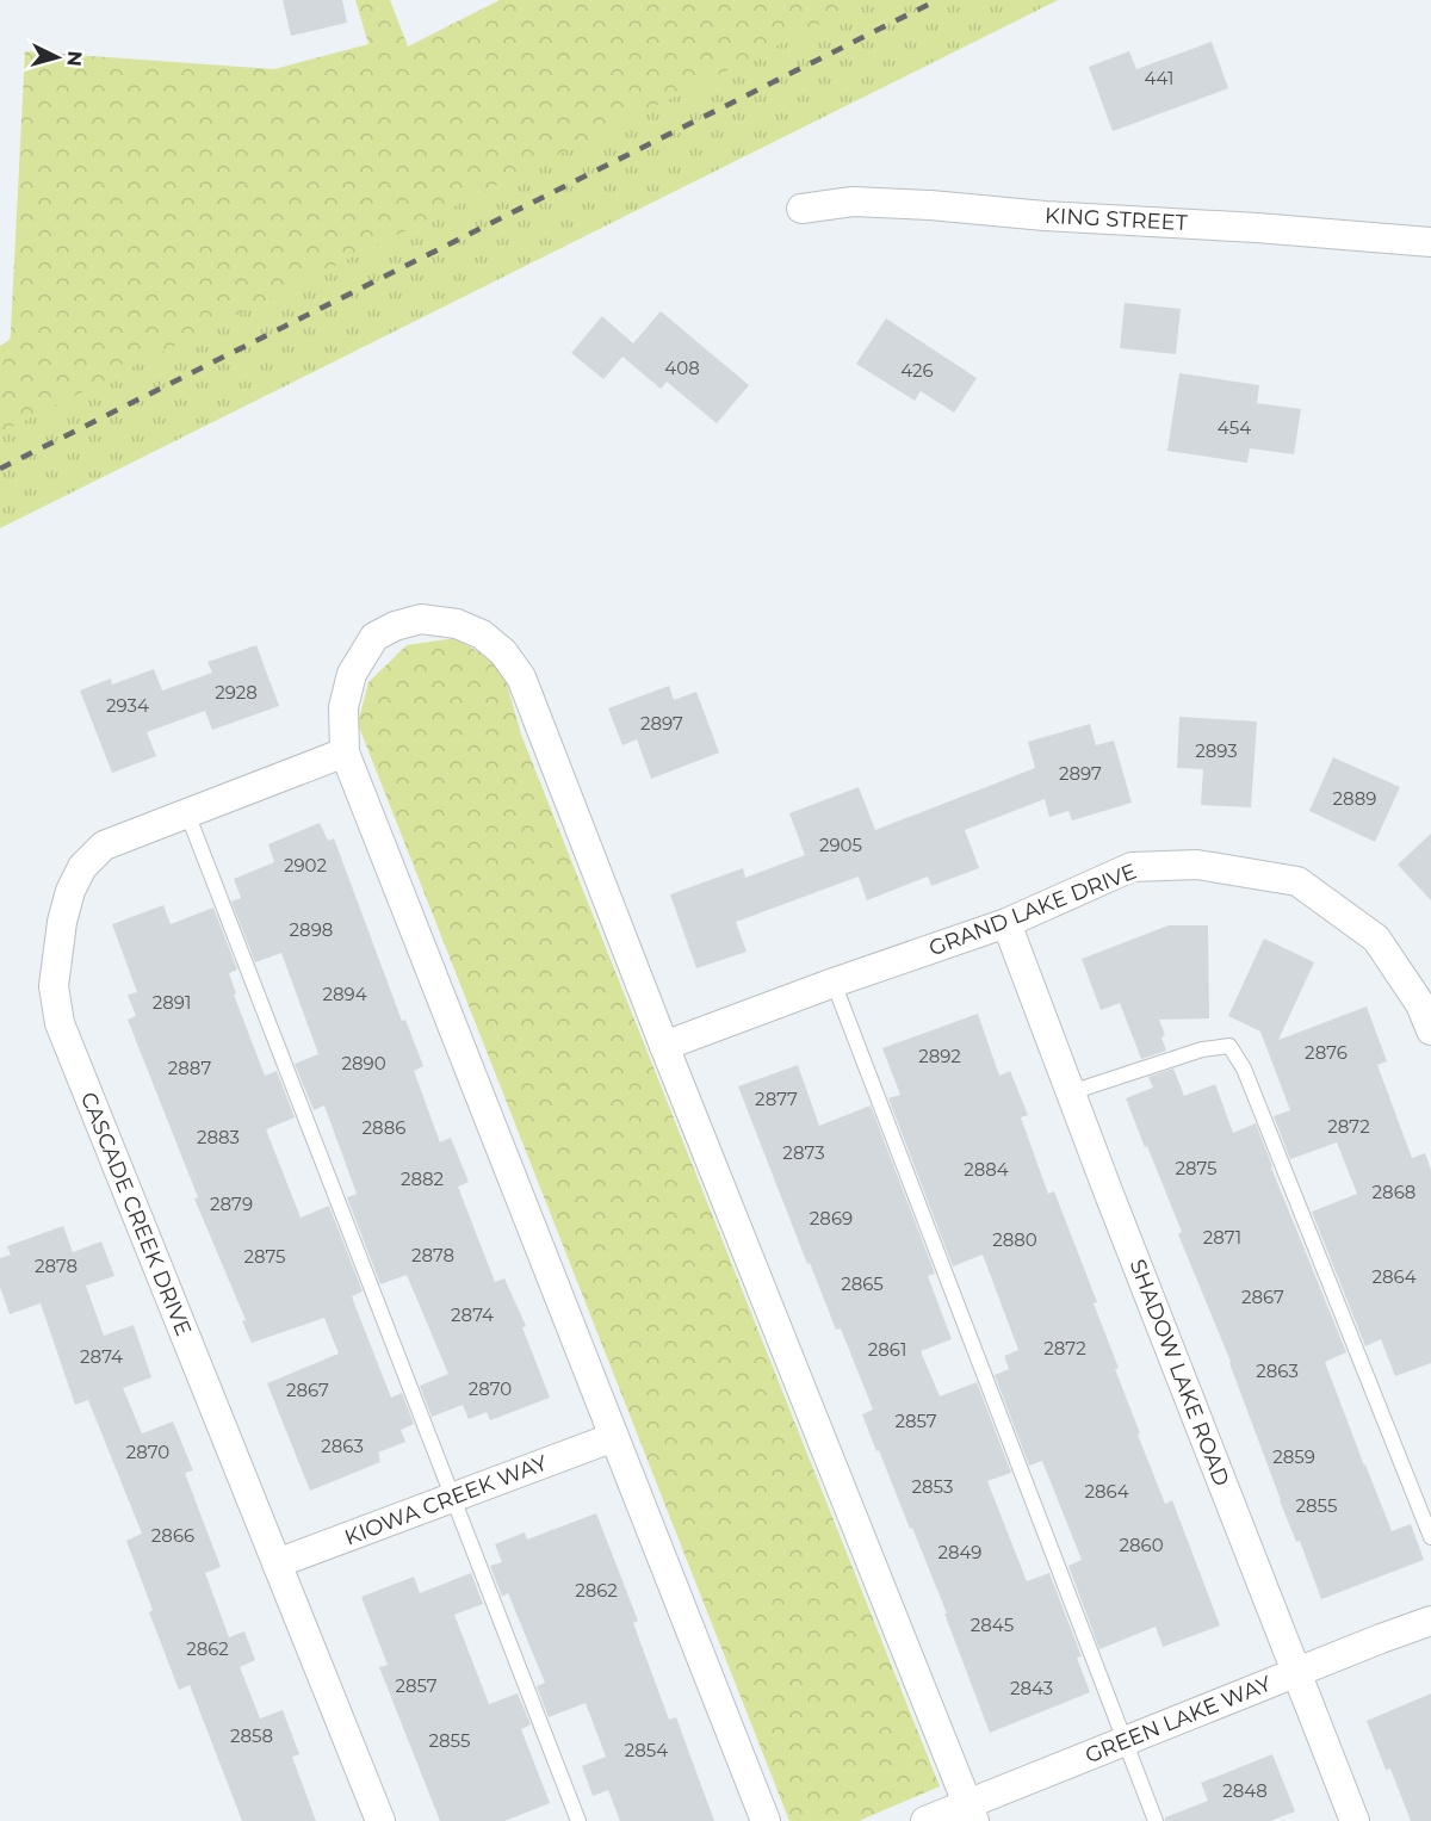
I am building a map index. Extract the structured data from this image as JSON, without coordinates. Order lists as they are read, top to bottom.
{
  "streets": {
    "street": [
      "KING STREET",
      "GRAND LAKE DRIVE",
      "CASCADE CREEK DRIVE",
      "SHADOW LAKE ROAD",
      "KIOWA CREEK WAY",
      "GREEN LAKE WAY"
    ]
  },
  "crossings": [
    ["GRAND LAKE DRIVE", "SHADOW LAKE ROAD"],
    ["CASCADE CREEK DRIVE", "KIOWA CREEK WAY"],
    ["SHADOW LAKE ROAD", "GREEN LAKE WAY"]
  ],
  "house_numbers": [
    "441",
    "408",
    "426",
    "454",
    "2928",
    "2934",
    "2897",
    "2893",
    "2897",
    "2889",
    "2905",
    "2902",
    "2898",
    "2894",
    "2891",
    "2876",
    "2892",
    "2890",
    "2887",
    "2877",
    "2872",
    "2886",
    "2883",
    "2873",
    "2875",
    "2884",
    "2882",
    "2868",
    "2879",
    "2869",
    "2871",
    "2880",
    "2878",
    "2875",
    "2878",
    "2864",
    "2865",
    "2867",
    "2874",
    "2872",
    "2861",
    "2874",
    "2863",
    "2870",
    "2867",
    "2857",
    "2863",
    "2870",
    "2859",
    "2853",
    "2864",
    "2855",
    "2866",
    "2860",
    "2849",
    "2862",
    "2845",
    "2862",
    "2857",
    "2843",
    "2858",
    "2855",
    "2854",
    "2848"
  ],
  "north": "right"
}
